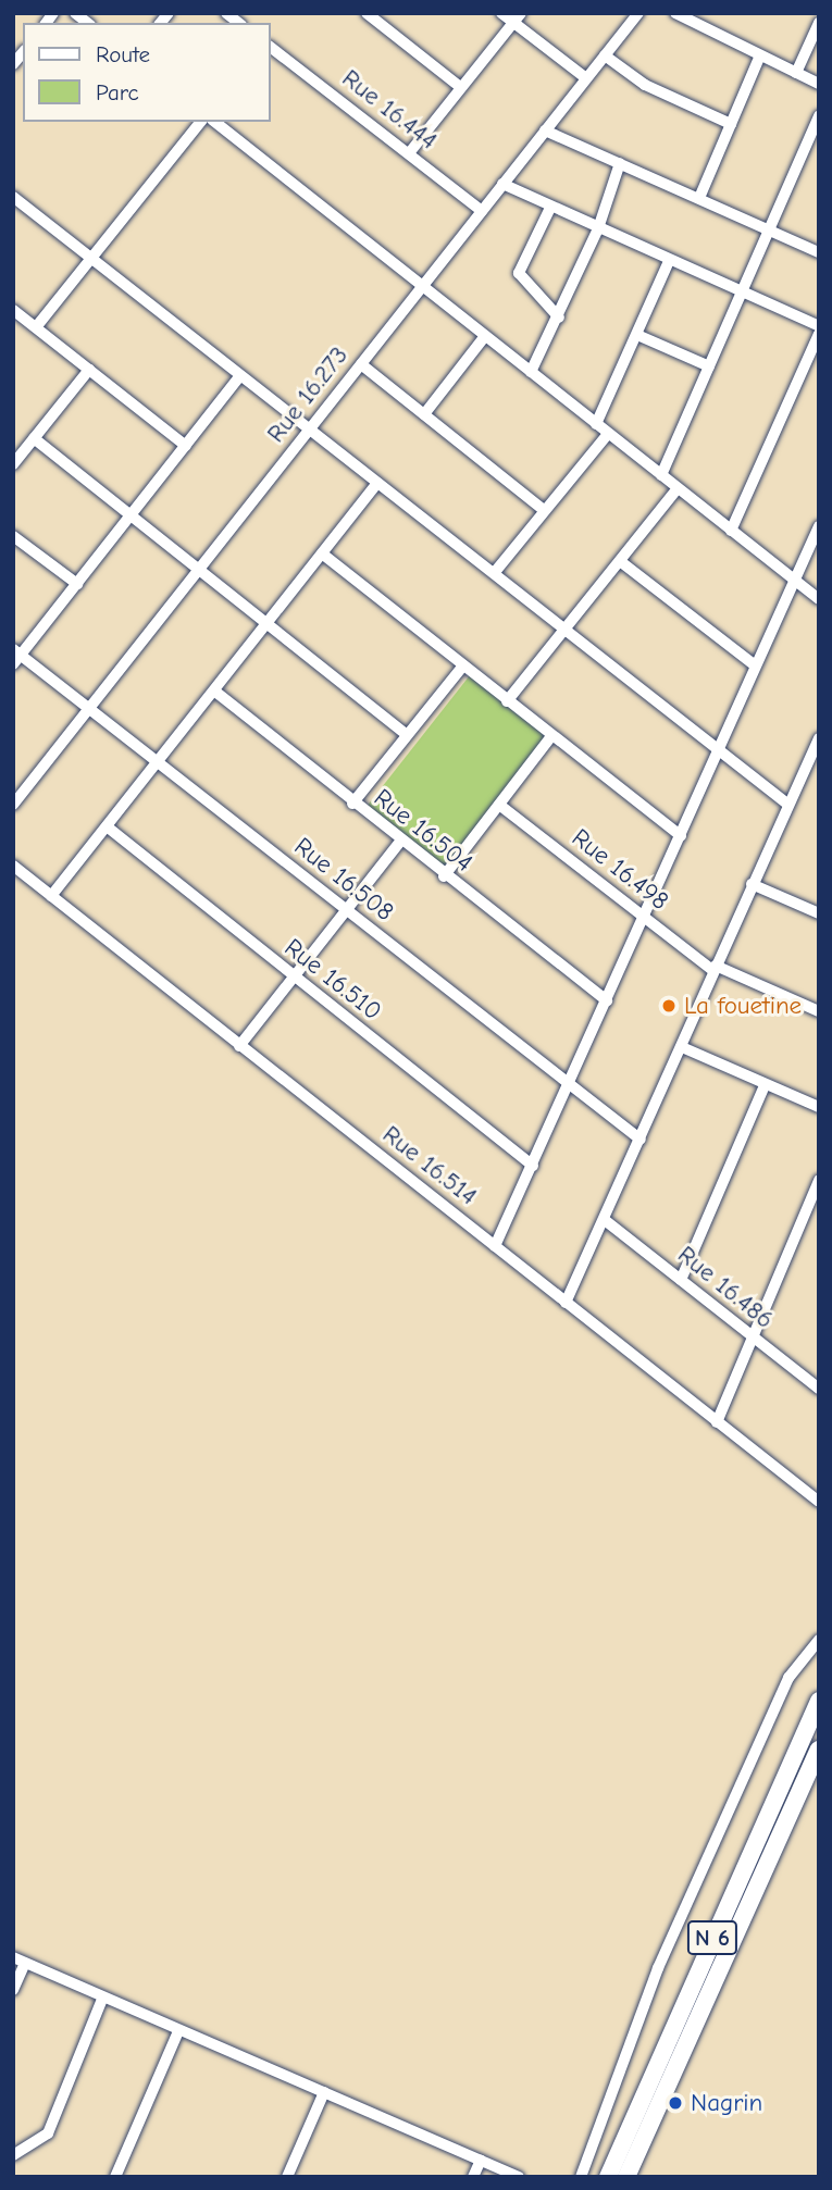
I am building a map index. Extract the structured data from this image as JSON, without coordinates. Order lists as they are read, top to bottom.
{
  "streets": {
    "main road": ["N 6"],
    "street": [
      "Rue 16.444",
      "Rue 16.273",
      "Rue 16.504",
      "Rue 16.498",
      "Rue 16.508",
      "Rue 16.510",
      "Rue 16.514",
      "Rue 16.486"
    ]
  },
  "crossings": [
    ["Rue 16.444", "Rue 16.273"],
    ["Rue 16.273", "Rue 16.508"]
  ],
  "places": ["La fouetine", "Nagrin"],
  "legend": ["Route", "Parc"]
}
